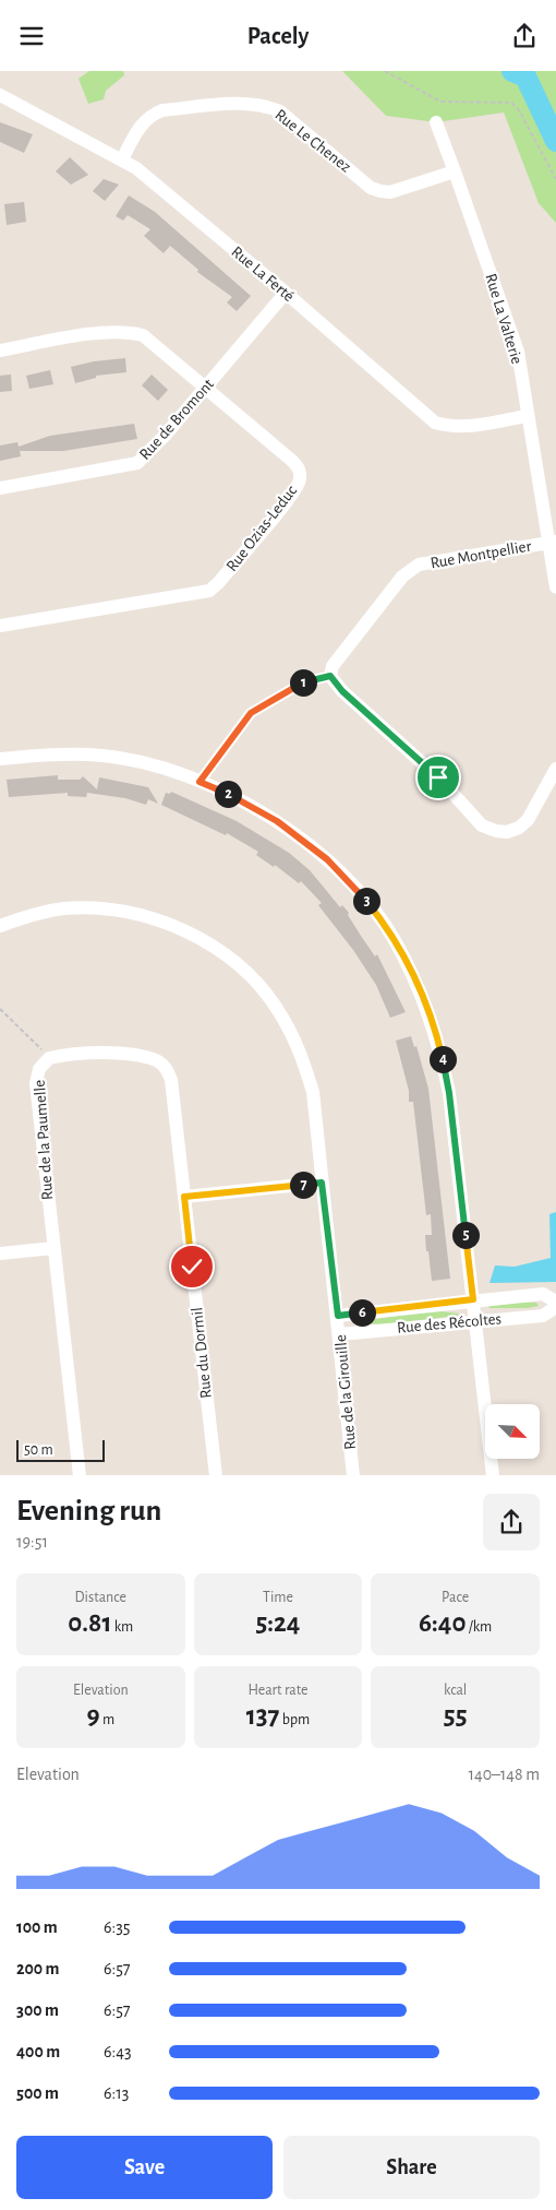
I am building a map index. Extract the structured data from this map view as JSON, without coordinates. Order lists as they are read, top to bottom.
{
  "streets": {
    "street": [
      "Rue Le Chenez",
      "Rue La Ferté",
      "Rue La Valterie",
      "Rue de Bromont",
      "Rue Ozias-Leduc",
      "Rue Montpellier",
      "Rue de la Paumelle",
      "Rue des Récoltes",
      "Rue du Dormil",
      "Rue de la Girouille"
    ]
  },
  "crossings": [
    ["Rue Le Chenez", "Rue La Ferté"],
    ["Rue Le Chenez", "Rue La Valterie"],
    ["Rue La Ferté", "Rue La Valterie"],
    ["Rue La Ferté", "Rue de Bromont"],
    ["Rue La Valterie", "Rue Montpellier"],
    ["Rue de Bromont", "Rue Ozias-Leduc"],
    ["Rue de la Paumelle", "Rue du Dormil"],
    ["Rue des Récoltes", "Rue de la Girouille"]
  ],
  "scale_bar": "50 m",
  "north": "bottom right",
  "page": {
    "header": "Pacely",
    "pins": [
      "1",
      "2",
      "3",
      "4",
      "7",
      "5",
      "6"
    ],
    "scale": "50 m",
    "heading": ["Evening run", "19:51"],
    "stats": [
      ["Distance", "0.81 km"],
      ["Time", "5:24"],
      ["Pace", "6:40 /km"],
      ["Elevation", "9 m"],
      ["Heart rate", "137 bpm"],
      ["kcal", "55"]
    ],
    "chart": ["Elevation", "140–148 m"],
    "list": [
      {
        "name": "100 m",
        "note": "6:35"
      },
      {
        "name": "200 m",
        "note": "6:57"
      },
      {
        "name": "300 m",
        "note": "6:57"
      },
      {
        "name": "400 m",
        "note": "6:43"
      },
      {
        "name": "500 m",
        "note": "6:13"
      }
    ],
    "buttons": ["Save", "Share"]
  }
}
